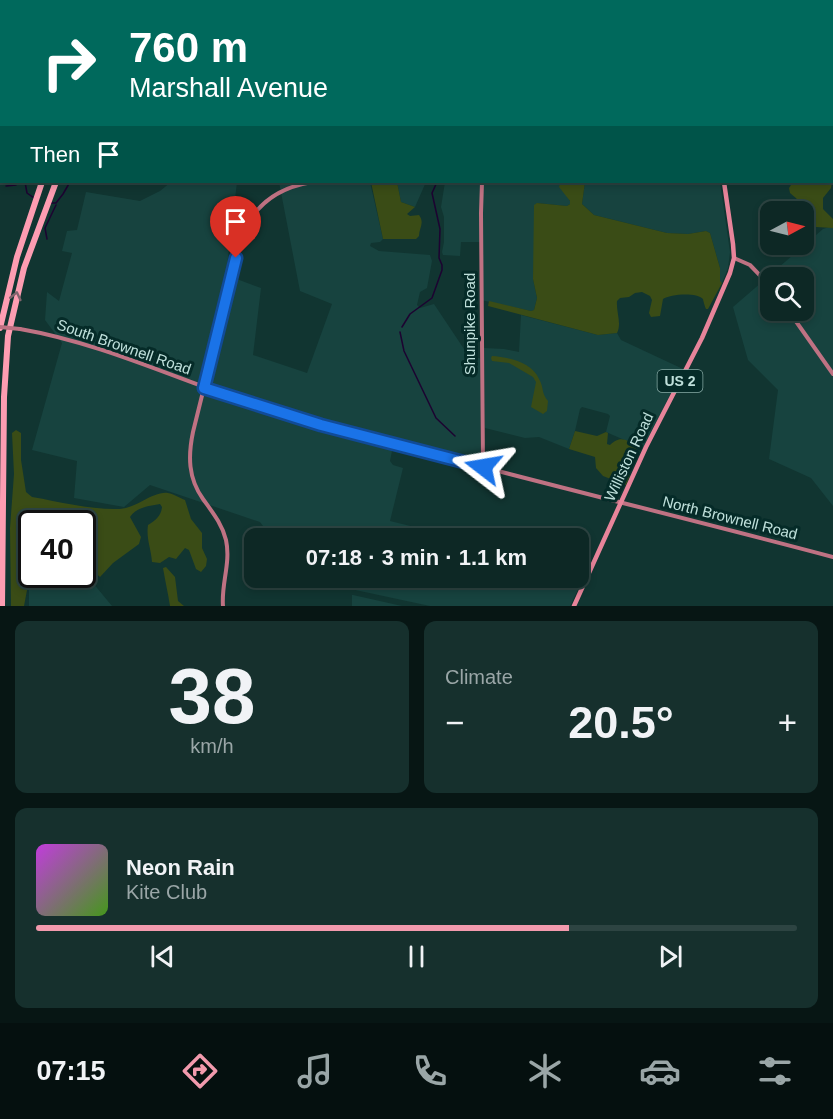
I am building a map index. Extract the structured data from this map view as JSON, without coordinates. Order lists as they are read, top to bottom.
{
  "streets": {
    "main road": ["US 2", "Williston Road"],
    "street": ["Shunpike Road", "South Brownell Road", "North Brownell Road"]
  },
  "crossings": [
    ["Shunpike Road", "South Brownell Road"],
    ["South Brownell Road", "Williston Road"],
    ["South Brownell Road", "North Brownell Road"],
    ["Williston Road", "North Brownell Road"]
  ],
  "north": "right",
  "page": {
    "turn": ["760 m", "Marshall Avenue"],
    "then": "Then",
    "limit": "40",
    "trip": "07:18 · 3 min · 1.1 km",
    "tile": [
      ["38", "km/h"],
      "Climate"
    ],
    "heat": ["−", "20.5°", "+"],
    "song": ["Neon Rain", "Kite Club"],
    "tabs": "07:15"
  }
}
